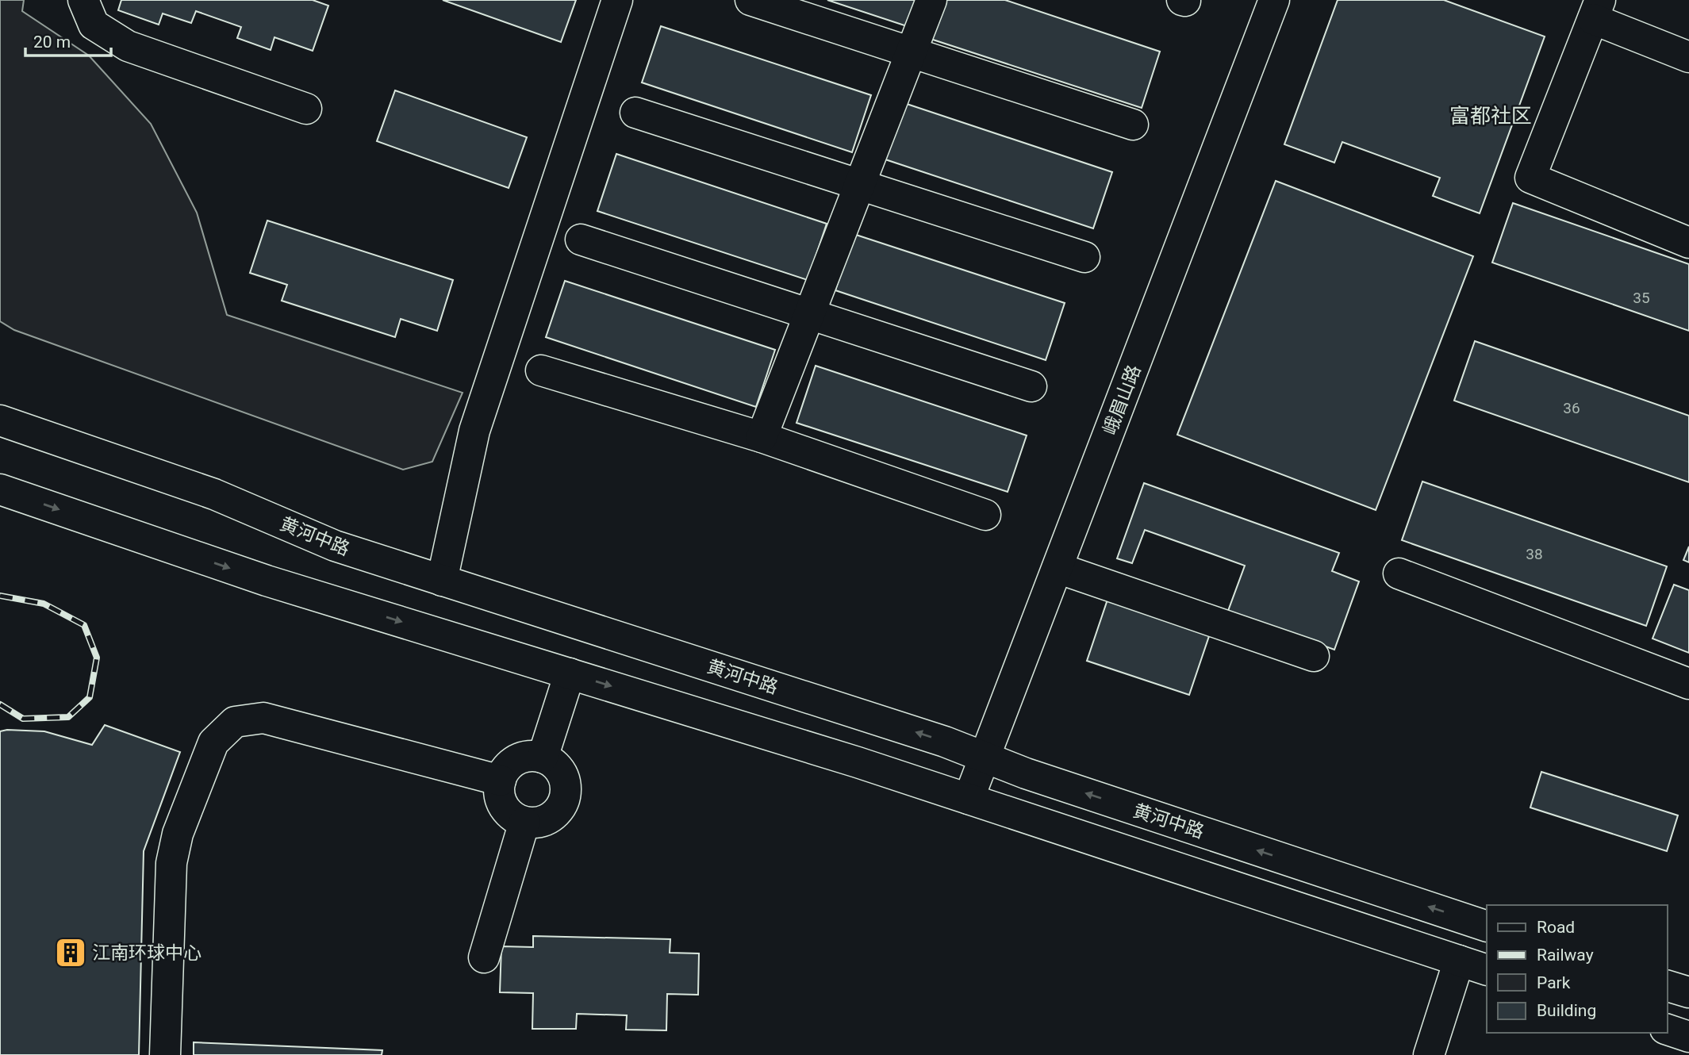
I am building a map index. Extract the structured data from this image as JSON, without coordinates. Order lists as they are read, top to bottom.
{
  "streets": {
    "main road": ["峨眉山路", "黄河中路"]
  },
  "crossings": [
    ["峨眉山路", "黄河中路"]
  ],
  "districts": ["富都社区"],
  "places": {
    "building": ["江南环球中心"]
  },
  "house_numbers": ["35", "36", "38"],
  "legend": [
    "Road",
    "Railway",
    "Park",
    "Building"
  ],
  "scale_bar": "20 m"
}
